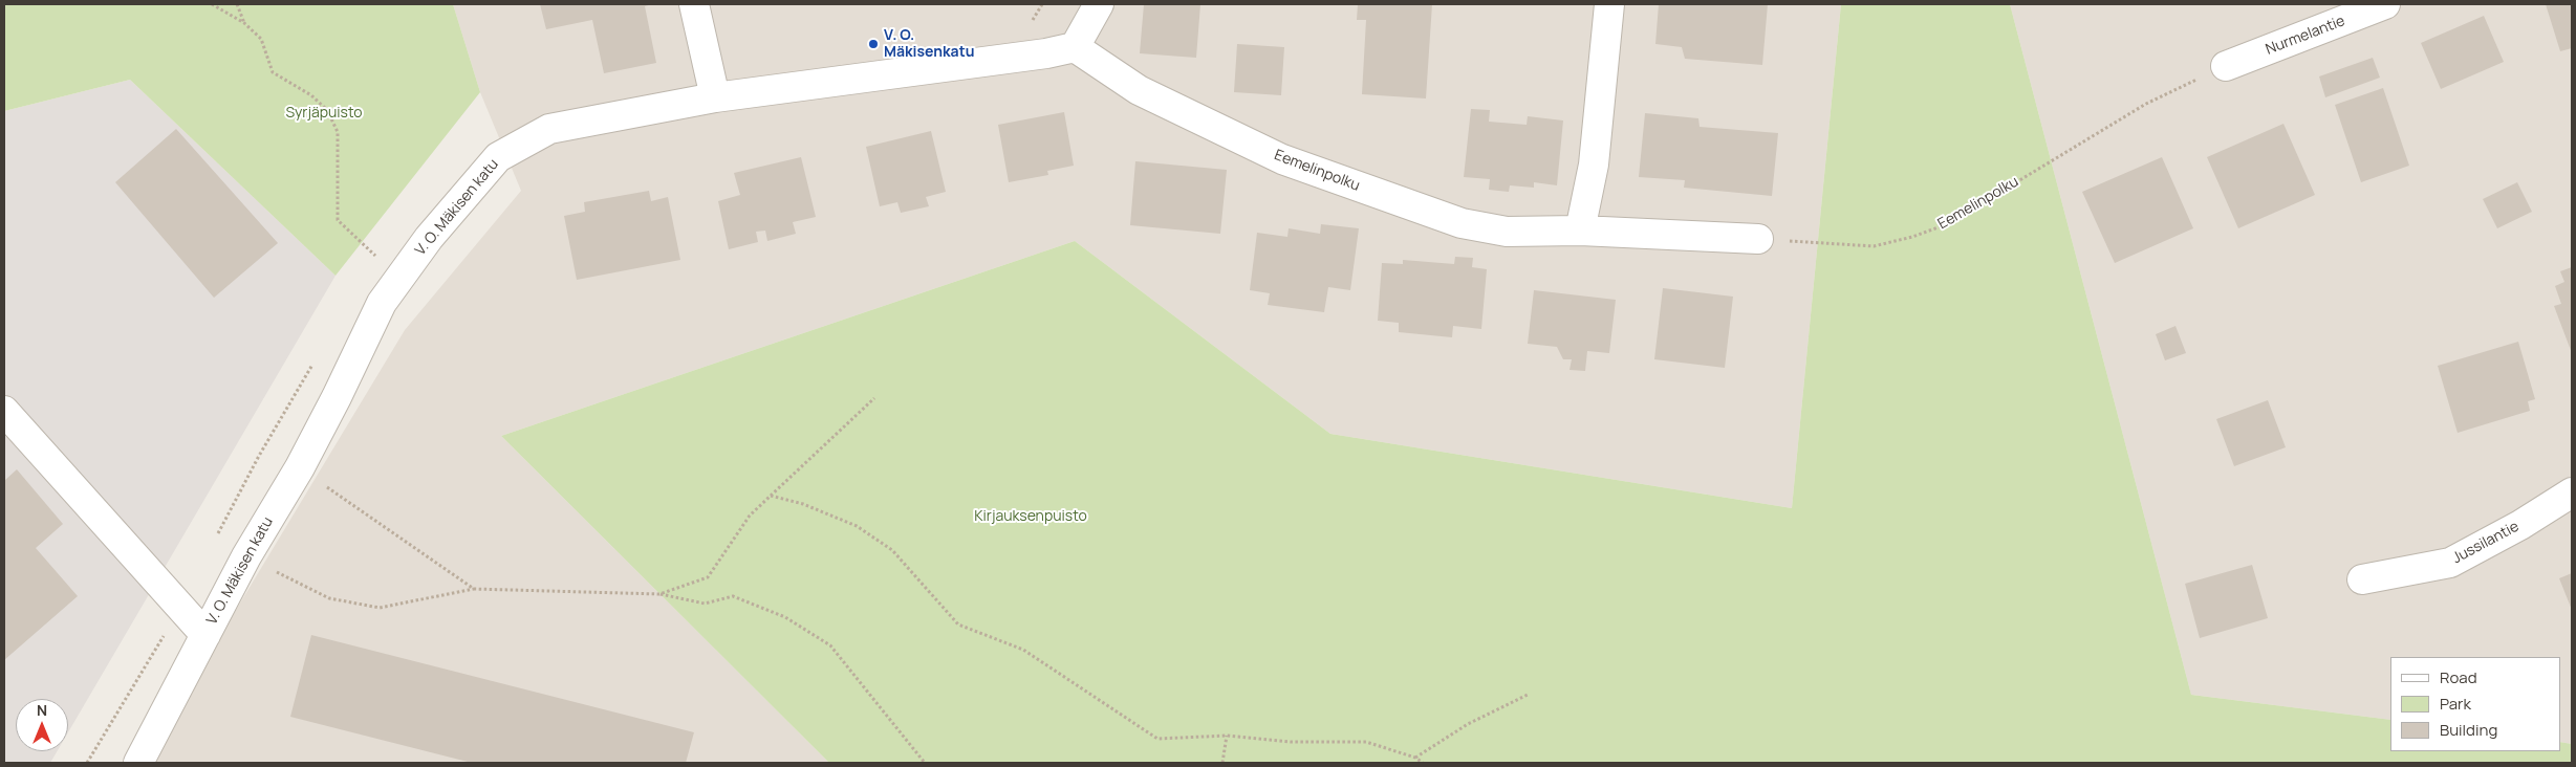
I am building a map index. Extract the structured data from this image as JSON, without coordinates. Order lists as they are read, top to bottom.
{
  "streets": {
    "street": [
      "Nurmelantie",
      "Eemelinpolku",
      "V. O. Mäkisen katu",
      "Jussilantie"
    ]
  },
  "crossings": [
    ["Nurmelantie", "Eemelinpolku"],
    ["Eemelinpolku", "V. O. Mäkisen katu"]
  ],
  "parks": ["Syrjäpuisto", "Kirjauksenpuisto"],
  "places": ["V. O. Mäkisenkatu"],
  "legend": ["Road", "Park", "Building"],
  "north": "top"
}
